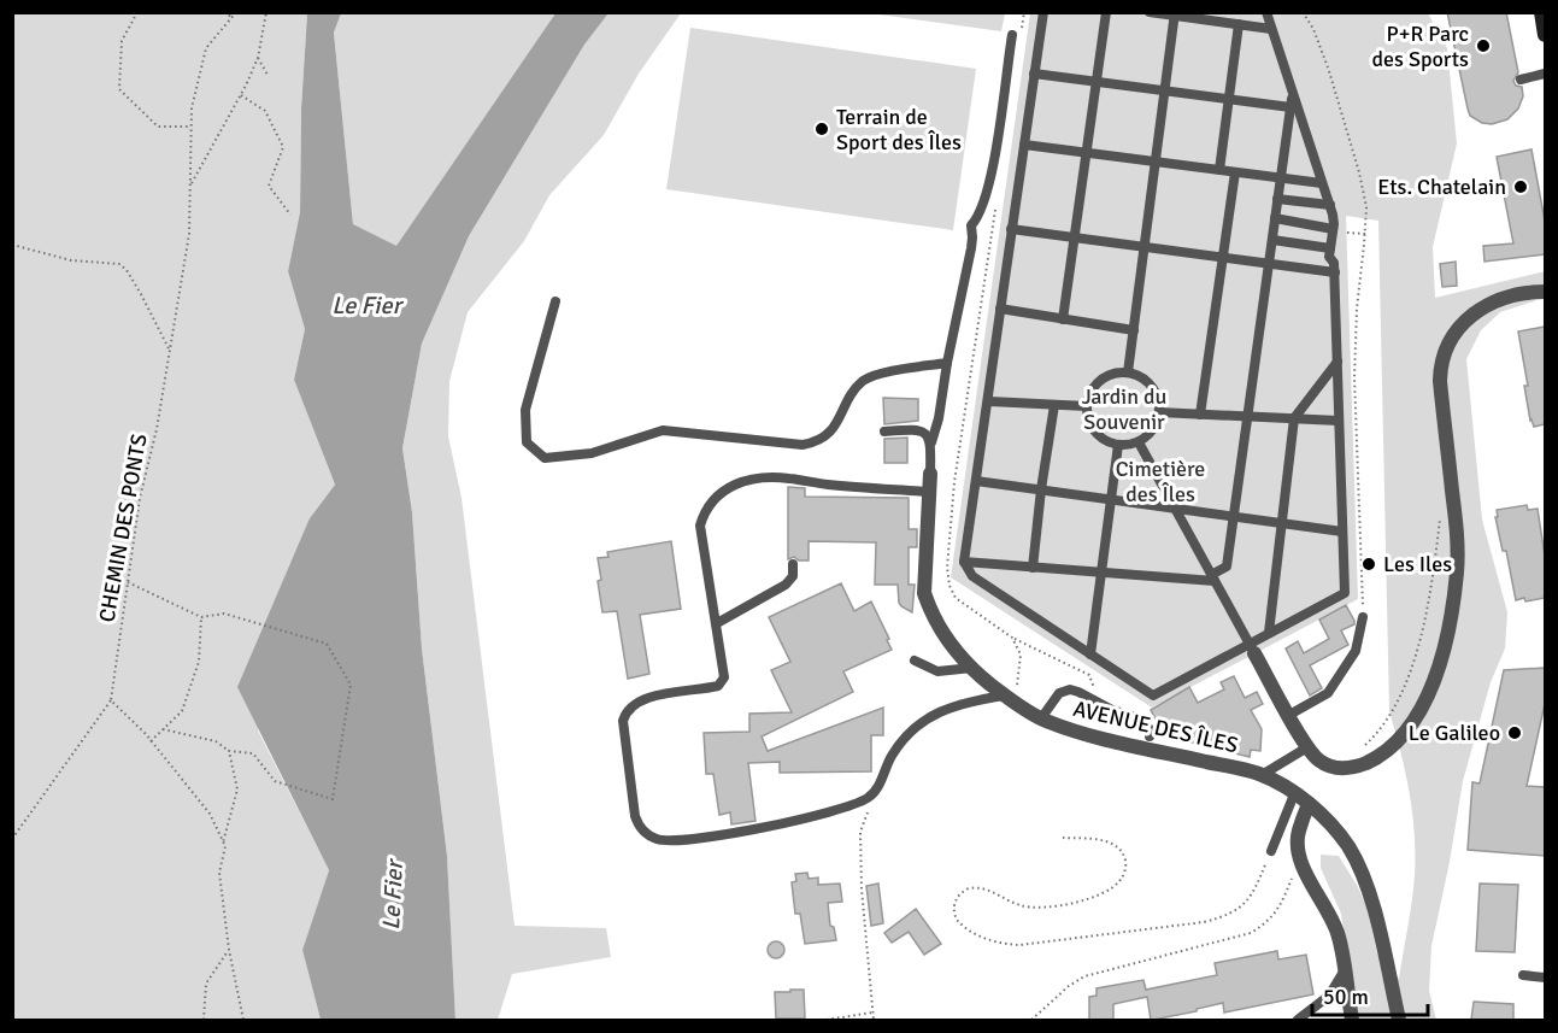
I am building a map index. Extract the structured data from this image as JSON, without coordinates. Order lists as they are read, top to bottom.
{
  "streets": {
    "street": ["AVENUE DES ÎLES"],
    "path": ["CHEMIN DES PONTS"]
  },
  "water": ["Le Fier"],
  "parks": ["Jardin du Souvenir", "Cimetière des Îles"],
  "places": [
    "P+R Parc des Sports",
    "Terrain de Sport des Îles",
    "Ets. Chatelain",
    "Les Iles",
    "Le Galileo"
  ],
  "scale_bar": "50 m"
}
